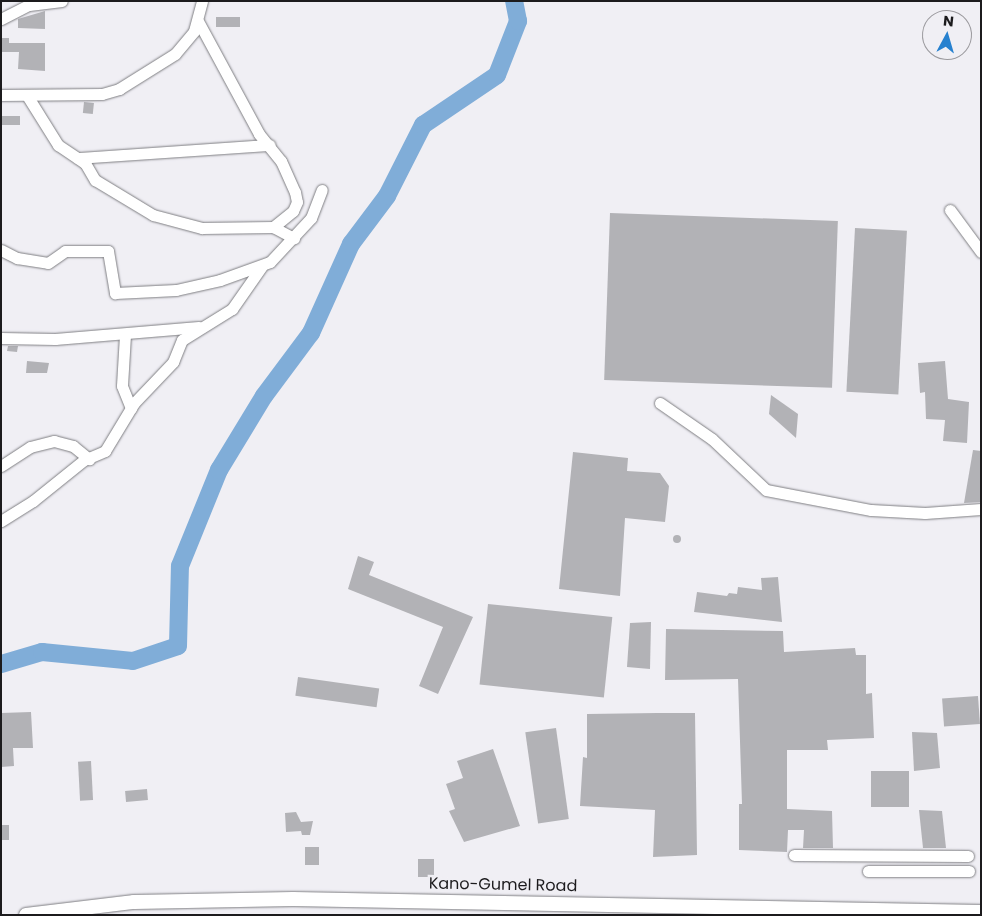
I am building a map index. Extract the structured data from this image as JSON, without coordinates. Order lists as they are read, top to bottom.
{
  "streets": {
    "main road": ["Kano-Gumel Road"]
  },
  "north": "top"
}
